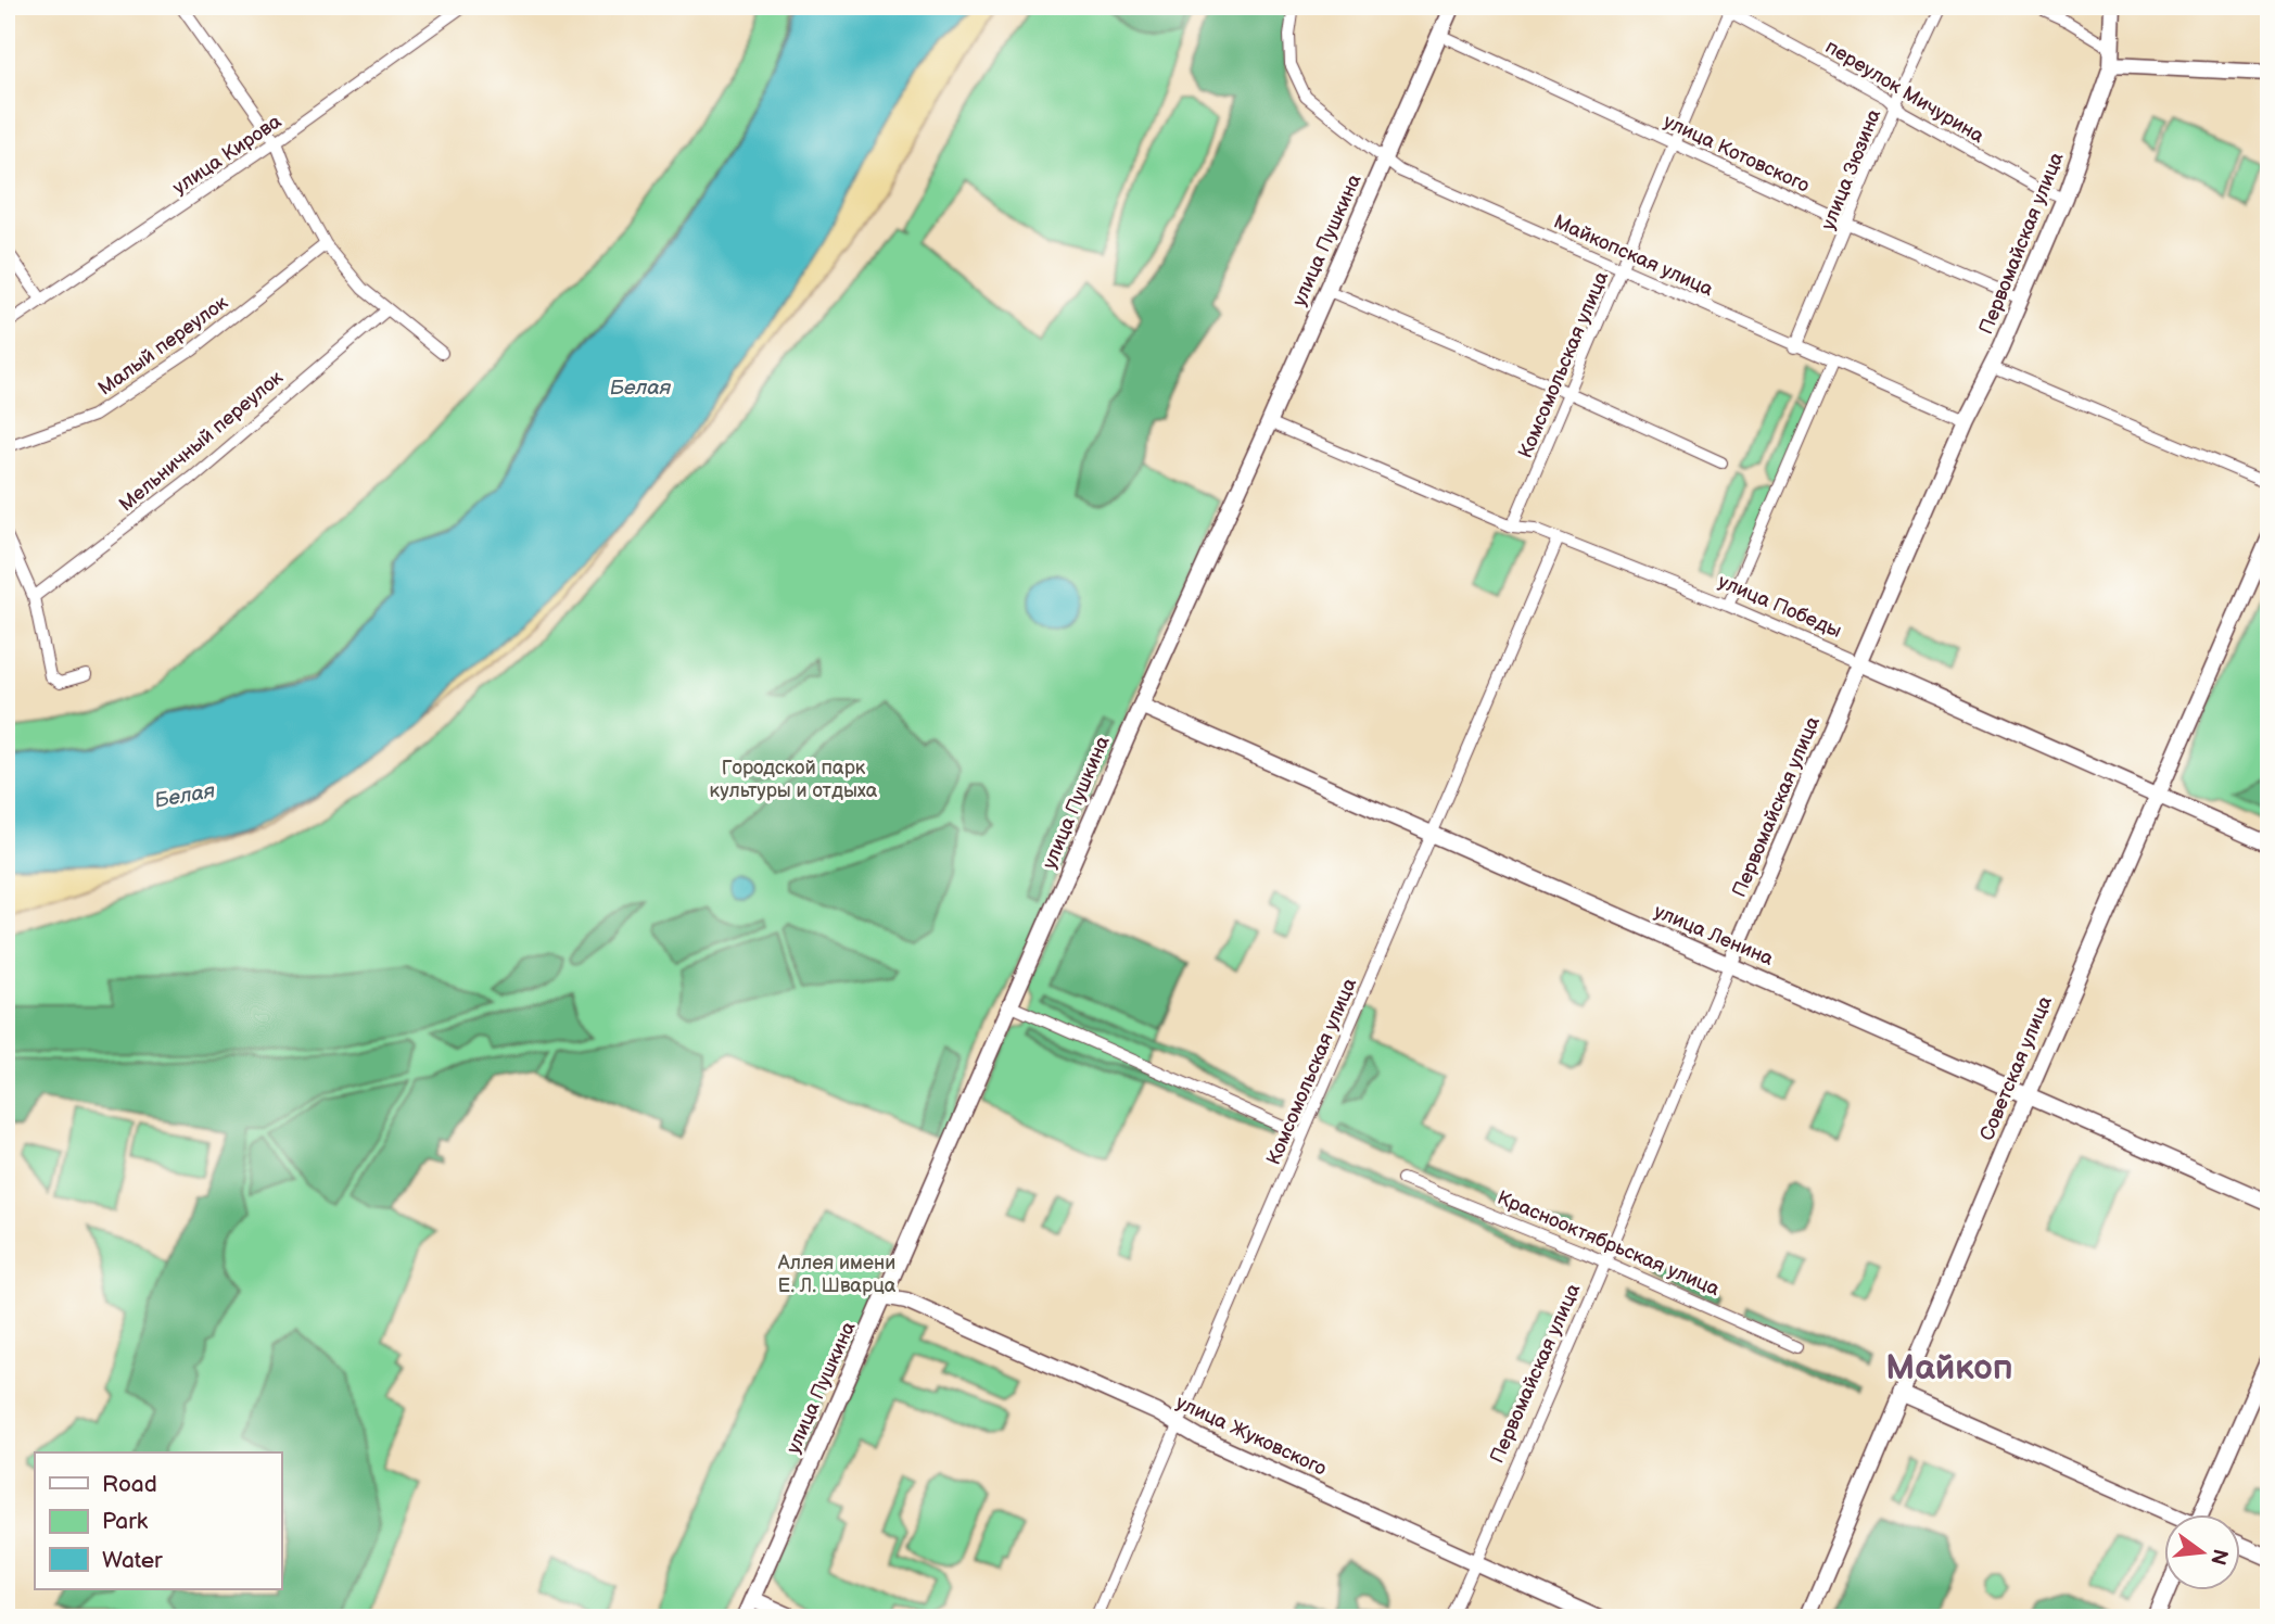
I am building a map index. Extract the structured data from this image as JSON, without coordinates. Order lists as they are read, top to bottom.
{
  "streets": {
    "street": [
      "переулок Мичурина",
      "улица Котовского",
      "улица Кирова",
      "улица Зюзина",
      "улица Пушкина",
      "Первомайская улица",
      "Майкопская улица",
      "Малый переулок",
      "Комсомольская улица",
      "Мельничный переулок",
      "улица Победы",
      "улица Ленина",
      "Советская улица",
      "Краснооктябрьская улица",
      "улица Жуковского"
    ]
  },
  "crossings": [
    ["переулок Мичурина", "улица Зюзина"],
    ["переулок Мичурина", "Первомайская улица"],
    ["переулок Мичурина", "Комсомольская улица"],
    ["улица Котовского", "улица Зюзина"],
    ["улица Котовского", "улица Пушкина"],
    ["улица Котовского", "Первомайская улица"],
    ["улица Котовского", "Комсомольская улица"],
    ["улица Зюзина", "Майкопская улица"],
    ["улица Пушкина", "Майкопская улица"],
    ["улица Пушкина", "улица Победы"],
    ["улица Пушкина", "улица Ленина"],
    ["улица Пушкина", "улица Жуковского"],
    ["Первомайская улица", "Майкопская улица"],
    ["Первомайская улица", "улица Победы"],
    ["Первомайская улица", "улица Ленина"],
    ["Первомайская улица", "Краснооктябрьская улица"],
    ["Первомайская улица", "улица Жуковского"],
    ["Майкопская улица", "Комсомольская улица"],
    ["Комсомольская улица", "улица Победы"],
    ["Комсомольская улица", "улица Ленина"],
    ["Комсомольская улица", "улица Жуковского"],
    ["улица Победы", "Советская улица"],
    ["улица Ленина", "Советская улица"]
  ],
  "districts": ["Майкоп"],
  "water": ["Белая"],
  "parks": ["Городской парк культуры и отдыха", "Аллея имени Е. Л. Шварца"],
  "legend": ["Road", "Park", "Water"],
  "north": "right"
}
